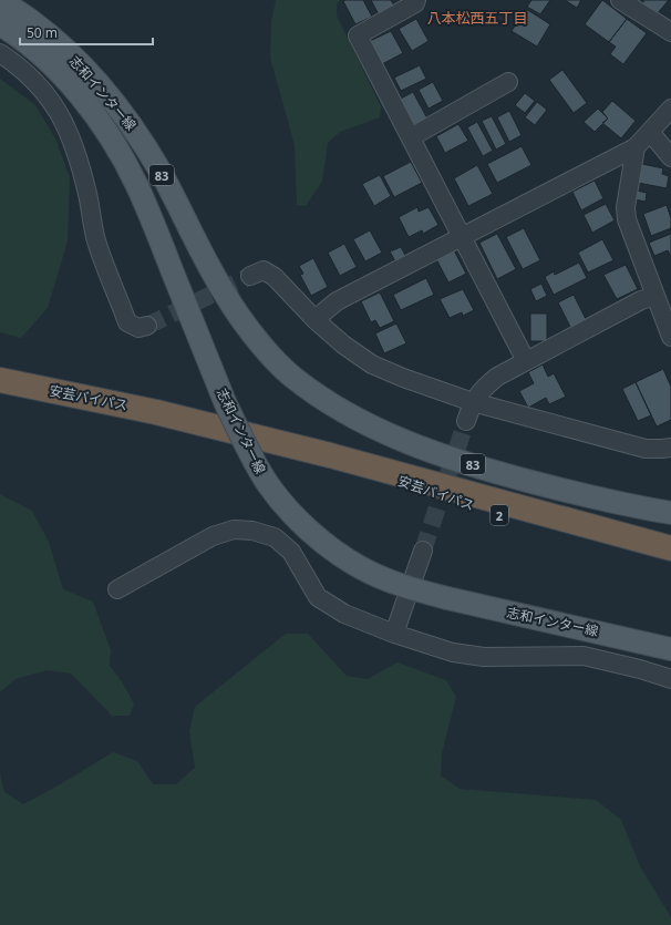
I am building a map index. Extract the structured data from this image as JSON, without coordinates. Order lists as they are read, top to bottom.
{
  "streets": {
    "highway": ["安芸バイパス", "2"],
    "main road": ["志和インター線", "83"]
  },
  "districts": ["八本松西五丁目"],
  "scale_bar": "50 m"
}
